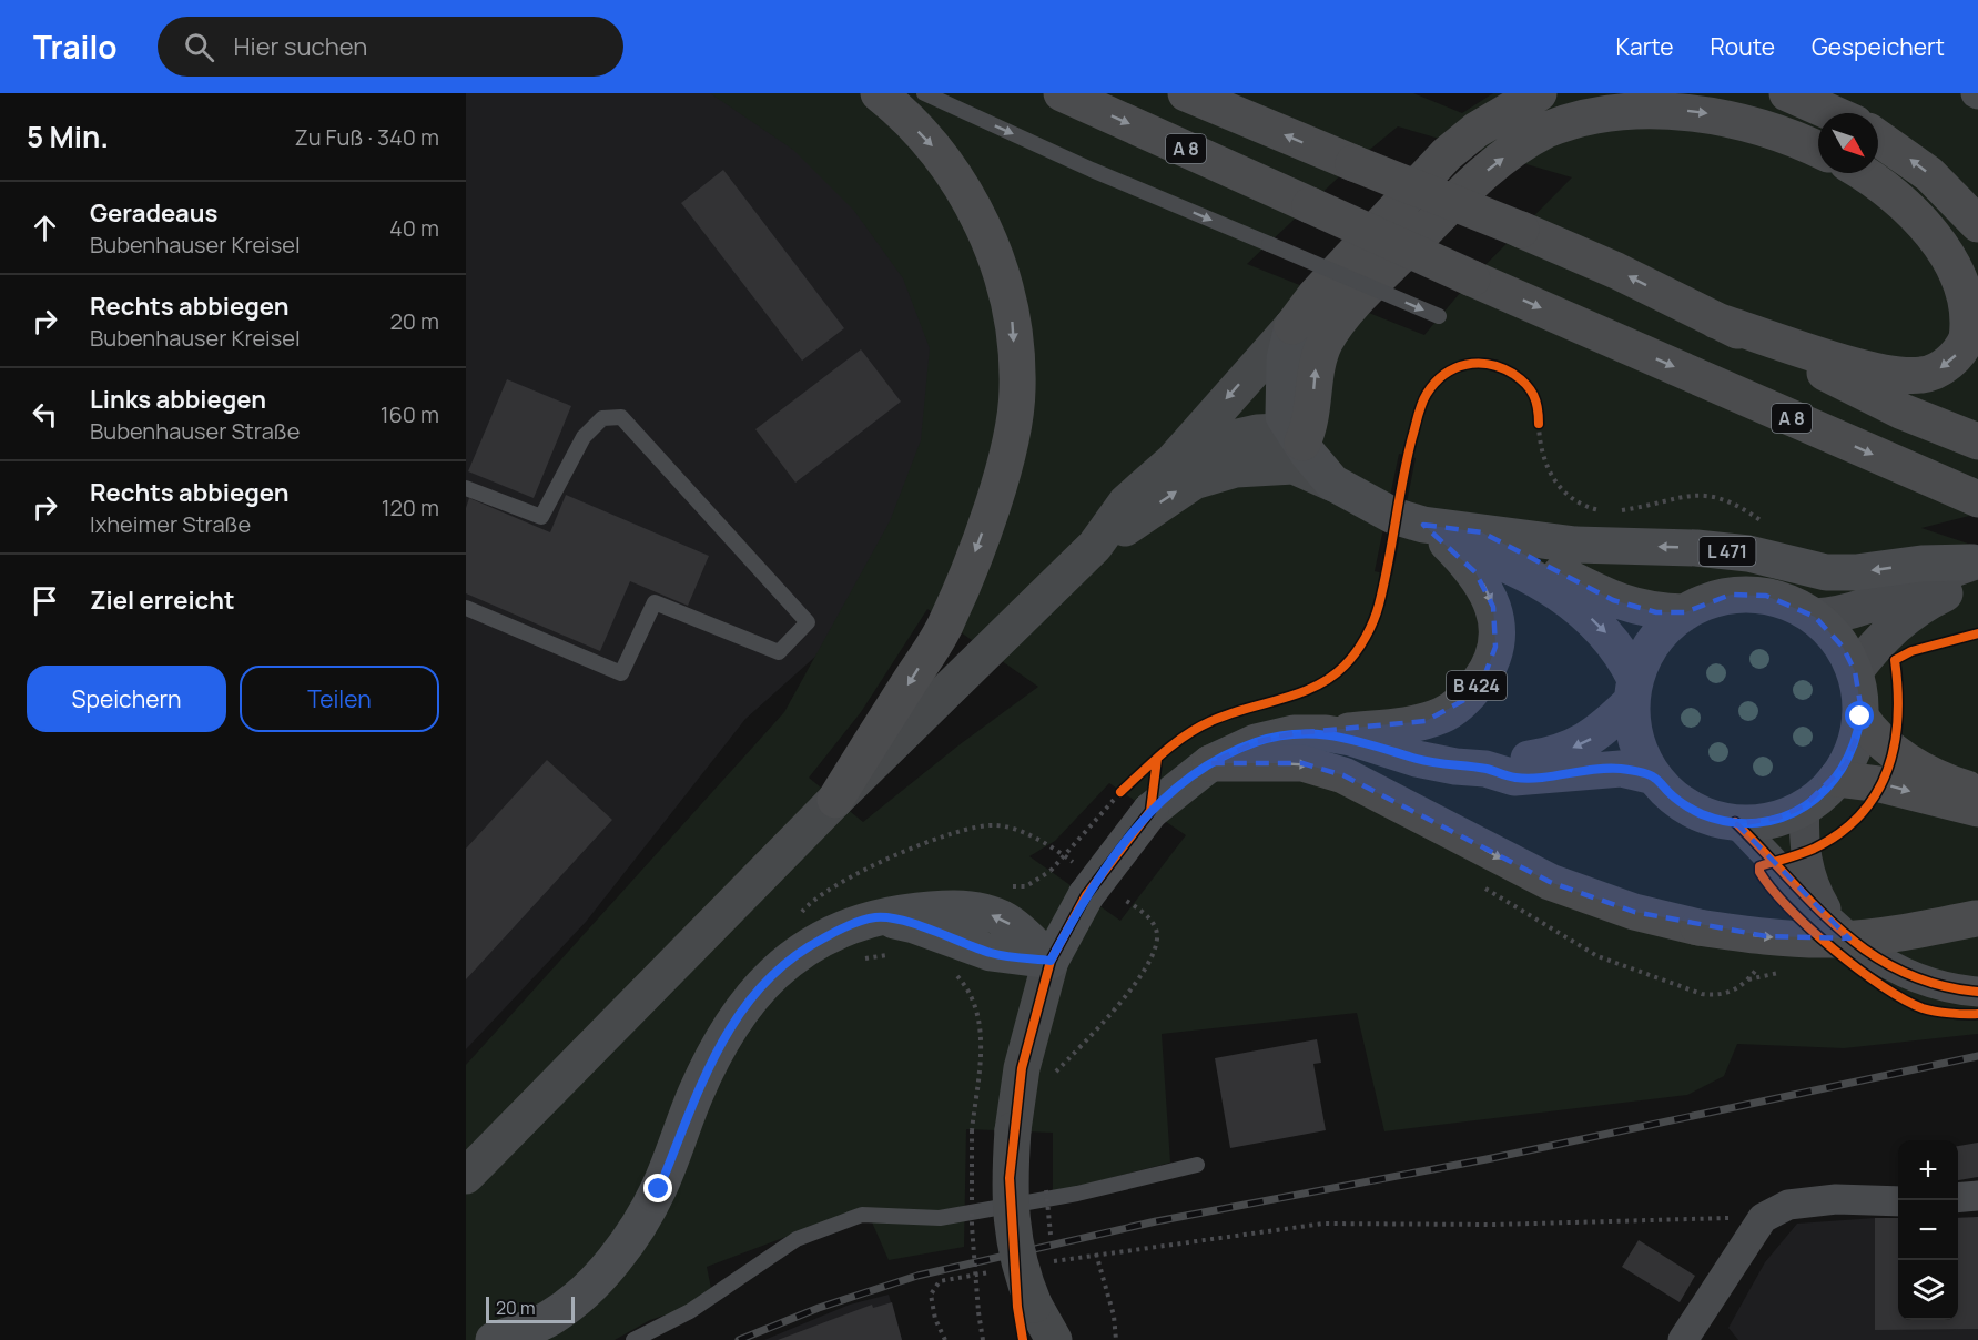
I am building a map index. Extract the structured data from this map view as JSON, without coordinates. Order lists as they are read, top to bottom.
{
  "streets": {
    "highway": ["A 8"],
    "main road": ["L 471", "B 424"]
  },
  "crossings": [
    ["L 471", "B 424"]
  ],
  "scale_bar": "20 m",
  "north": "bottom right",
  "page": {
    "header": "Trailo",
    "search": "Hier suchen",
    "nav": ["Karte", "Route", "Gespeichert"],
    "heading": ["5 Min.", "Zu Fuß · 340 m"],
    "list": [
      ["Geradeaus", "Bubenhauser Kreisel", "40 m"],
      ["Rechts abbiegen", "Bubenhauser Kreisel", "20 m"],
      ["Links abbiegen", "Bubenhauser Straße", "160 m"],
      ["Rechts abbiegen", "Ixheimer Straße", "120 m"],
      "Ziel erreicht"
    ],
    "buttons": ["Speichern", "Teilen"],
    "map_buttons": ["+", "−"],
    "scale": "20 m"
  }
}
